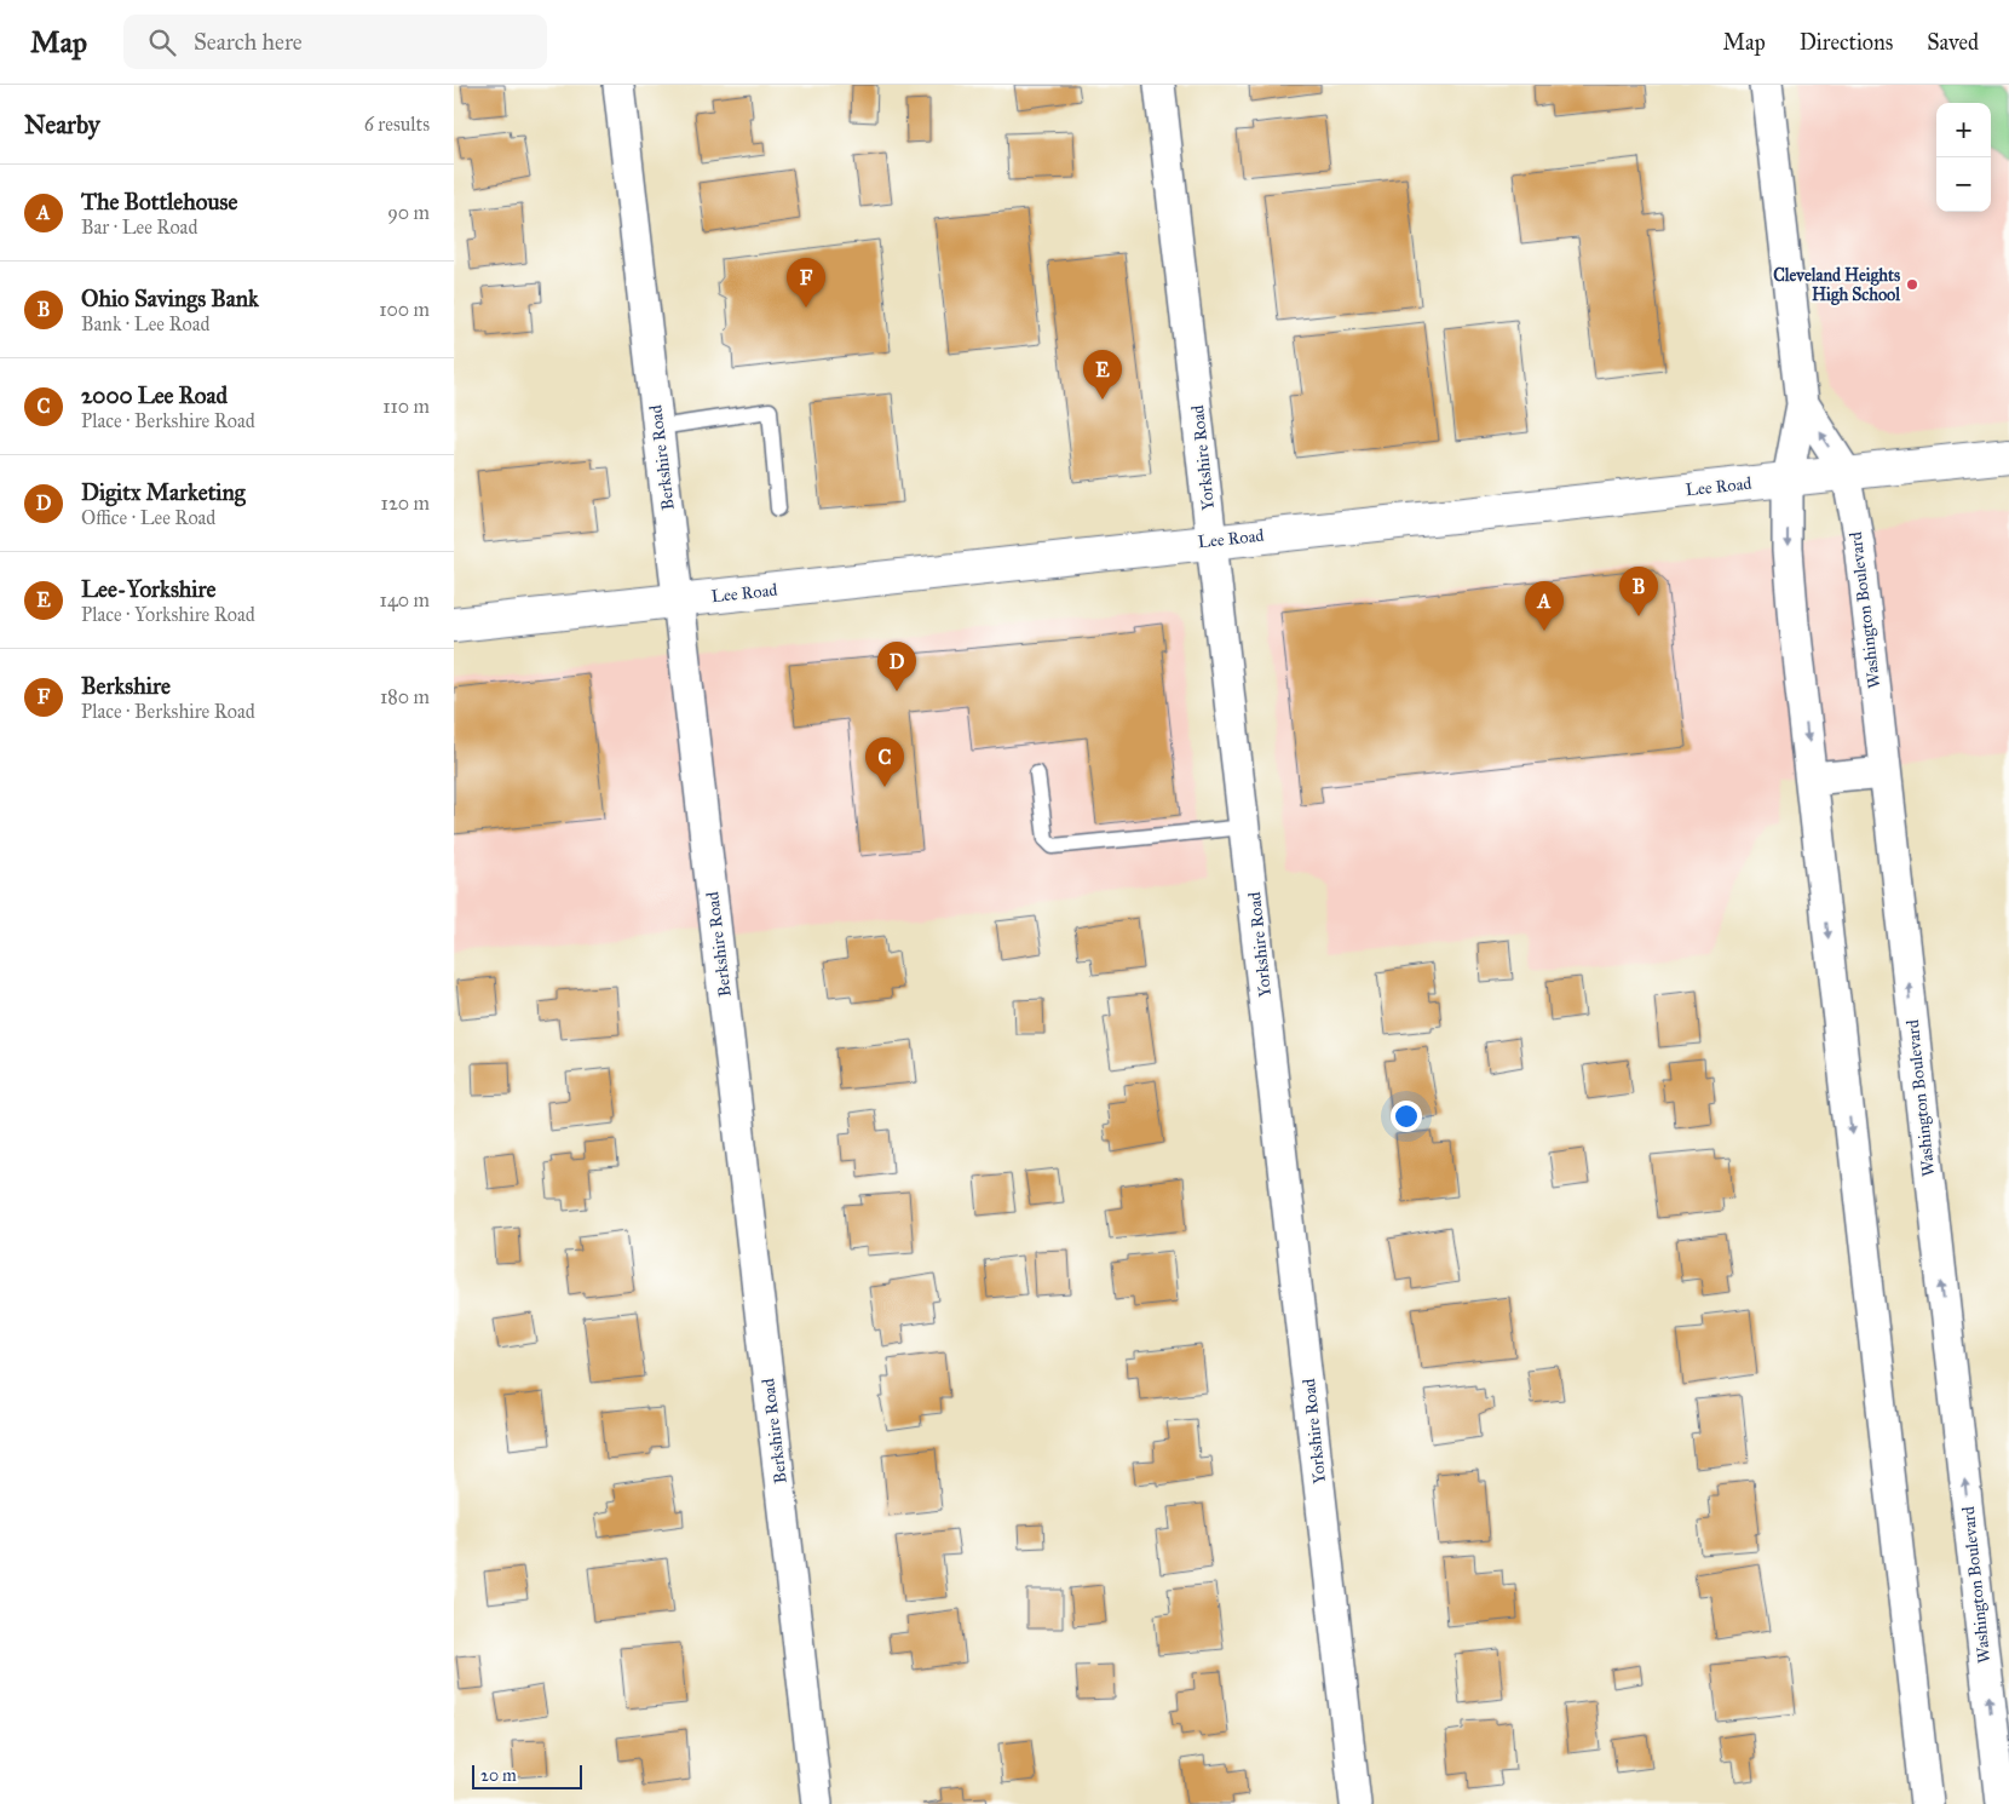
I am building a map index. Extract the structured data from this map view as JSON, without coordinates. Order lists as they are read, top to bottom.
{
  "streets": {
    "main road": ["Lee Road"],
    "street": ["Berkshire Road", "Yorkshire Road", "Washington Boulevard"]
  },
  "crossings": [
    ["Berkshire Road", "Lee Road"],
    ["Yorkshire Road", "Lee Road"],
    ["Lee Road", "Washington Boulevard"]
  ],
  "places": ["Cleveland Heights High School"],
  "scale_bar": "20 m",
  "page": {
    "header": "Map",
    "search": "Search here",
    "nav": ["Map", "Directions", "Saved"],
    "heading": ["Nearby", "6 results"],
    "map_buttons": ["+", "−"],
    "list": [
      {
        "mark": "A",
        "name": "The Bottlehouse",
        "note": "Bar · Lee Road",
        "value": "90 m"
      },
      {
        "mark": "B",
        "name": "Ohio Savings Bank",
        "note": "Bank · Lee Road",
        "value": "100 m"
      },
      {
        "mark": "C",
        "name": "2000 Lee Road",
        "note": "Place · Berkshire Road",
        "value": "110 m"
      },
      {
        "mark": "D",
        "name": "Digitx Marketing",
        "note": "Office · Lee Road",
        "value": "120 m"
      },
      {
        "mark": "E",
        "name": "Lee-Yorkshire",
        "note": "Place · Yorkshire Road",
        "value": "140 m"
      },
      {
        "mark": "F",
        "name": "Berkshire",
        "note": "Place · Berkshire Road",
        "value": "180 m"
      }
    ],
    "pins": [
      "F",
      "E",
      "B",
      "A",
      "D",
      "C"
    ],
    "scale": "20 m"
  }
}
